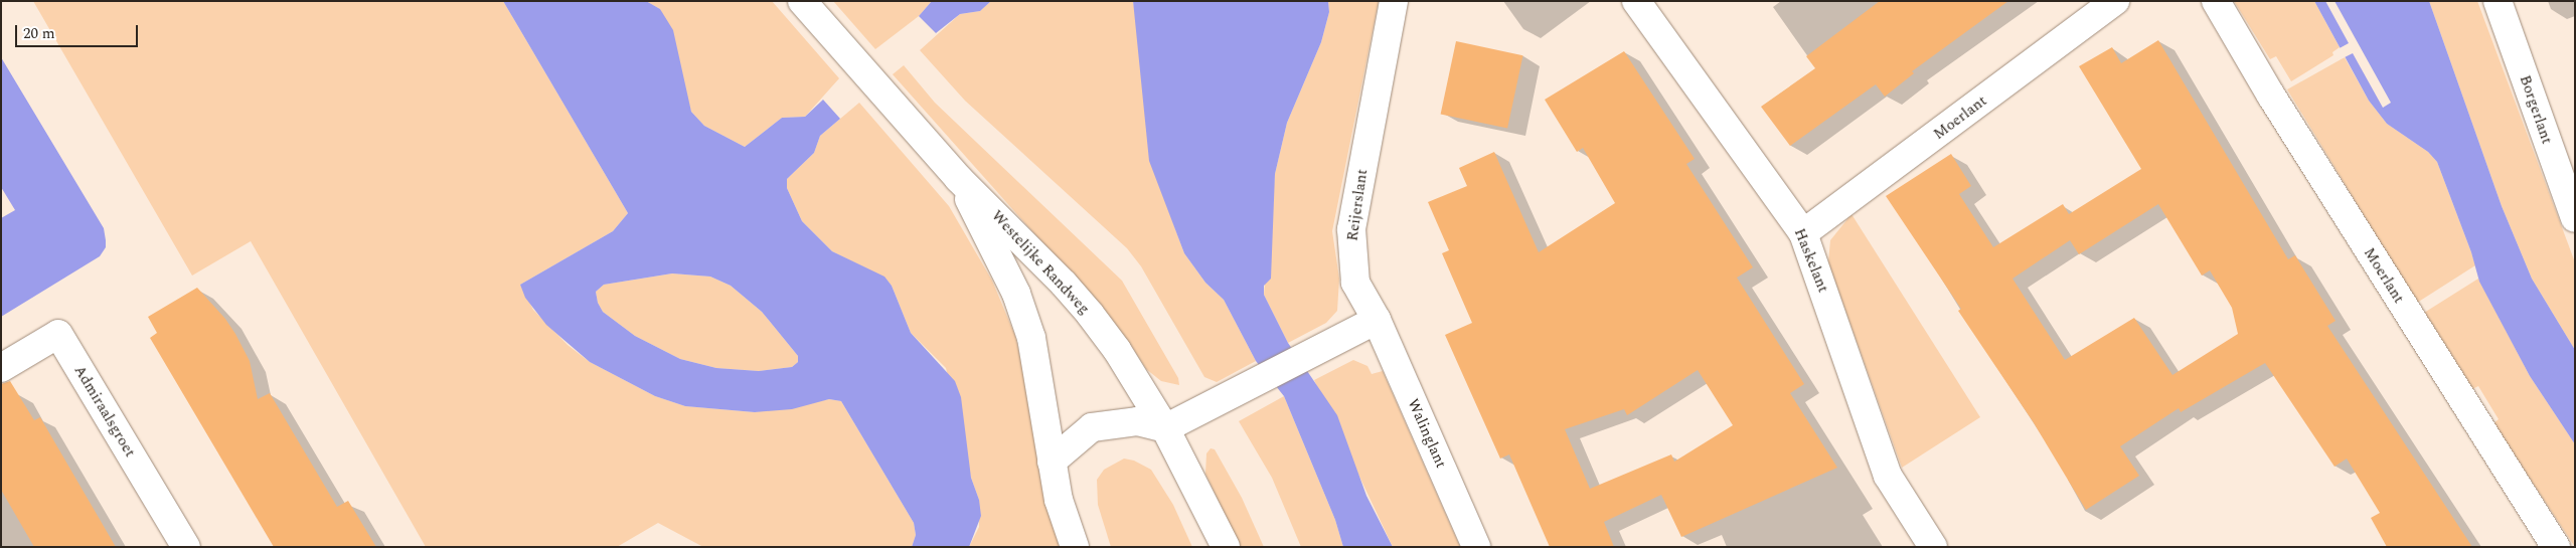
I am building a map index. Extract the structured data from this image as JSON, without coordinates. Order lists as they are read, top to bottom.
{
  "streets": {
    "street": [
      "Borgerlant",
      "Moerlant",
      "Reijerslant",
      "Haskelant",
      "Westelijke Randweg",
      "Admiraalsgroet",
      "Walinglant"
    ]
  },
  "crossings": [
    ["Moerlant", "Haskelant"],
    ["Reijerslant", "Walinglant"]
  ],
  "scale_bar": "20 m"
}
